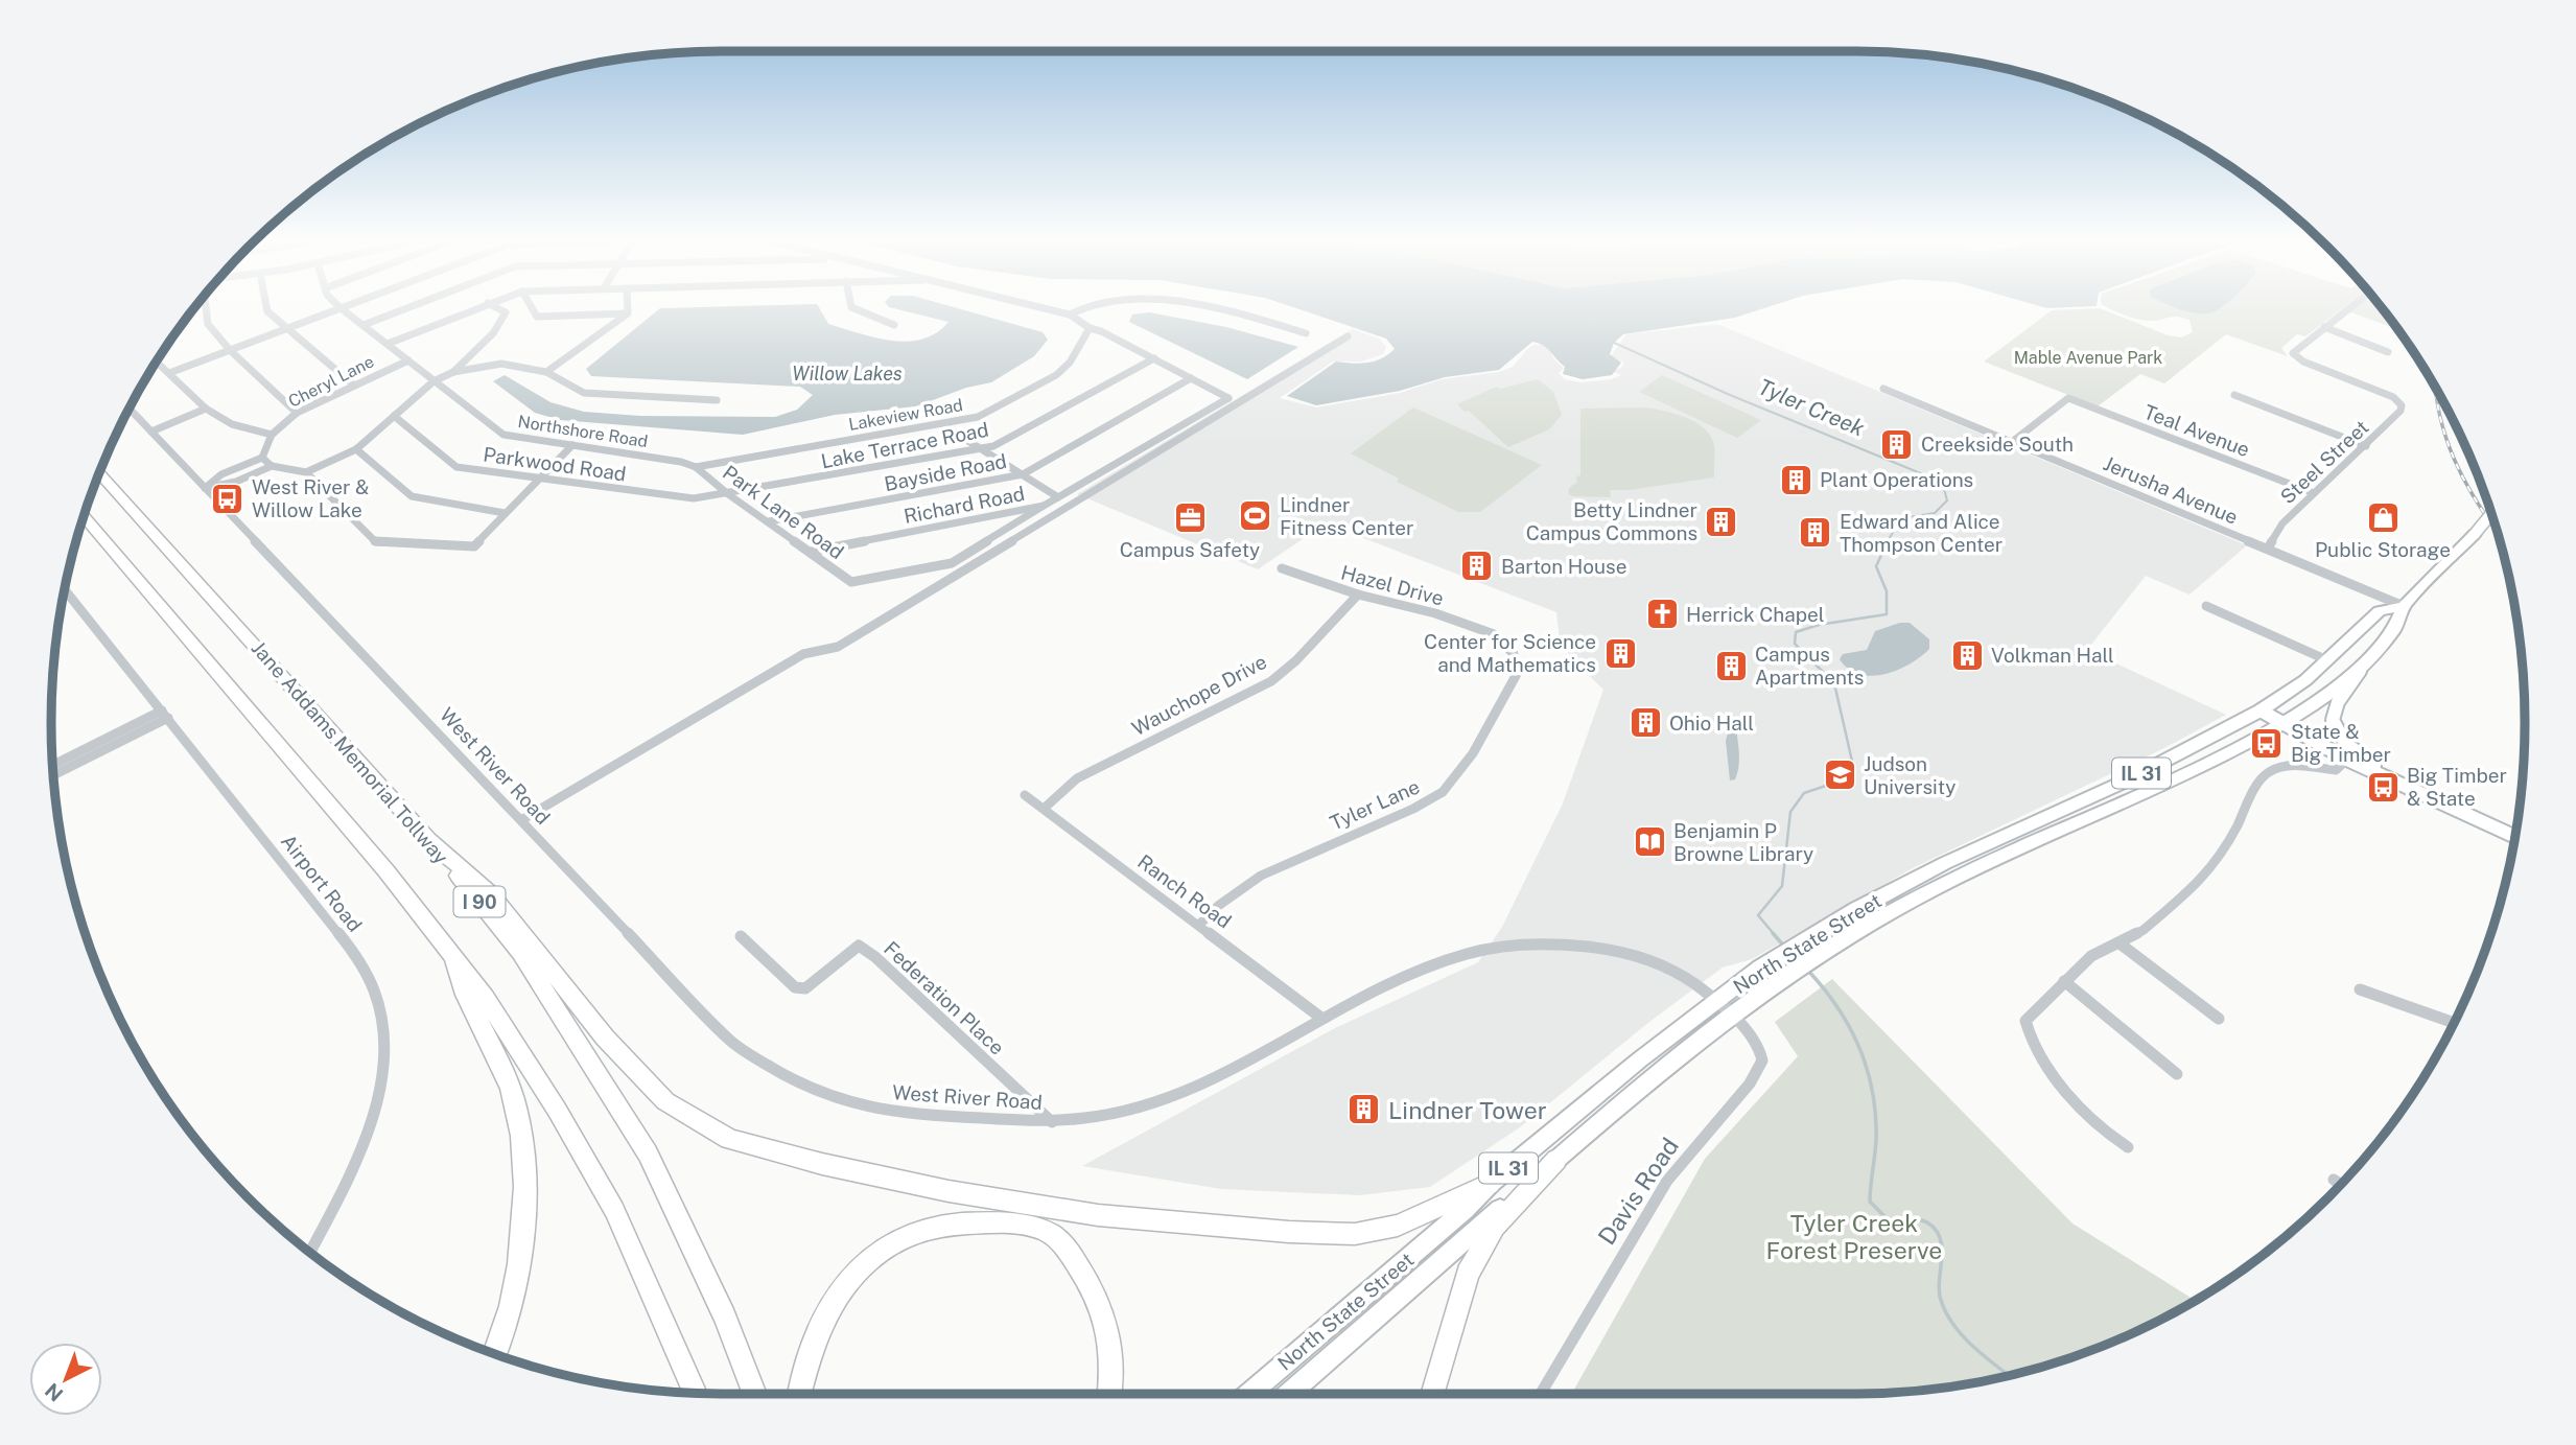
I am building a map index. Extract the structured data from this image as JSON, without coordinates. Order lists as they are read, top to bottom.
{
  "streets": {
    "highway": ["Jane Addams Memorial Tollway", "I 90"],
    "main road": ["IL 31", "North State Street"],
    "street": [
      "Cheryl Lane",
      "Lakeview Road",
      "Teal Avenue",
      "Northshore Road",
      "Lake Terrace Road",
      "Steel Street",
      "Parkwood Road",
      "Bayside Road",
      "Jerusha Avenue",
      "Richard Road",
      "Park Lane Road",
      "Hazel Drive",
      "Wauchope Drive",
      "West River Road",
      "Tyler Lane",
      "Airport Road",
      "Ranch Road",
      "Federation Place",
      "Davis Road"
    ]
  },
  "crossings": [
    ["Cheryl Lane", "Northshore Road"],
    ["Lakeview Road", "Northshore Road"],
    ["Lakeview Road", "Park Lane Road"],
    ["Teal Avenue", "Steel Street"],
    ["Teal Avenue", "Jerusha Avenue"],
    ["Northshore Road", "Park Lane Road"],
    ["Lake Terrace Road", "Parkwood Road"],
    ["Lake Terrace Road", "Park Lane Road"],
    ["Steel Street", "Jerusha Avenue"],
    ["Parkwood Road", "Park Lane Road"],
    ["Bayside Road", "Richard Road"],
    ["Bayside Road", "Park Lane Road"],
    ["Jerusha Avenue", "North State Street"],
    ["Richard Road", "Park Lane Road"],
    ["Hazel Drive", "Wauchope Drive"],
    ["Hazel Drive", "Tyler Lane"],
    ["Wauchope Drive", "Ranch Road"],
    ["West River Road", "Ranch Road"],
    ["West River Road", "North State Street"],
    ["West River Road", "Federation Place"],
    ["West River Road", "Davis Road"],
    ["Tyler Lane", "Ranch Road"],
    ["North State Street", "Davis Road"]
  ],
  "water": ["Willow Lakes", "Tyler Creek"],
  "parks": ["Mable Avenue Park", "Tyler Creek Forest Preserve"],
  "places": {
    "building": [
      "Creekside South",
      "Plant Operations",
      "Betty Lindner Campus Commons",
      "Edward and Alice Thompson Center",
      "Barton House",
      "Center for Science and Mathematics",
      "Volkman Hall",
      "Campus Apartments",
      "Ohio Hall",
      "Lindner Tower"
    ],
    "bus stop": ["West River & Willow Lake", "State & Big Timber", "Big Timber & State"],
    "sports": ["Lindner Fitness Center"],
    "office": ["Campus Safety"],
    "shop": ["Public Storage"],
    "church": ["Herrick Chapel"],
    "school or university": ["Judson University"],
    "library": ["Benjamin P Browne Library"]
  },
  "north": "bottom left"
}
